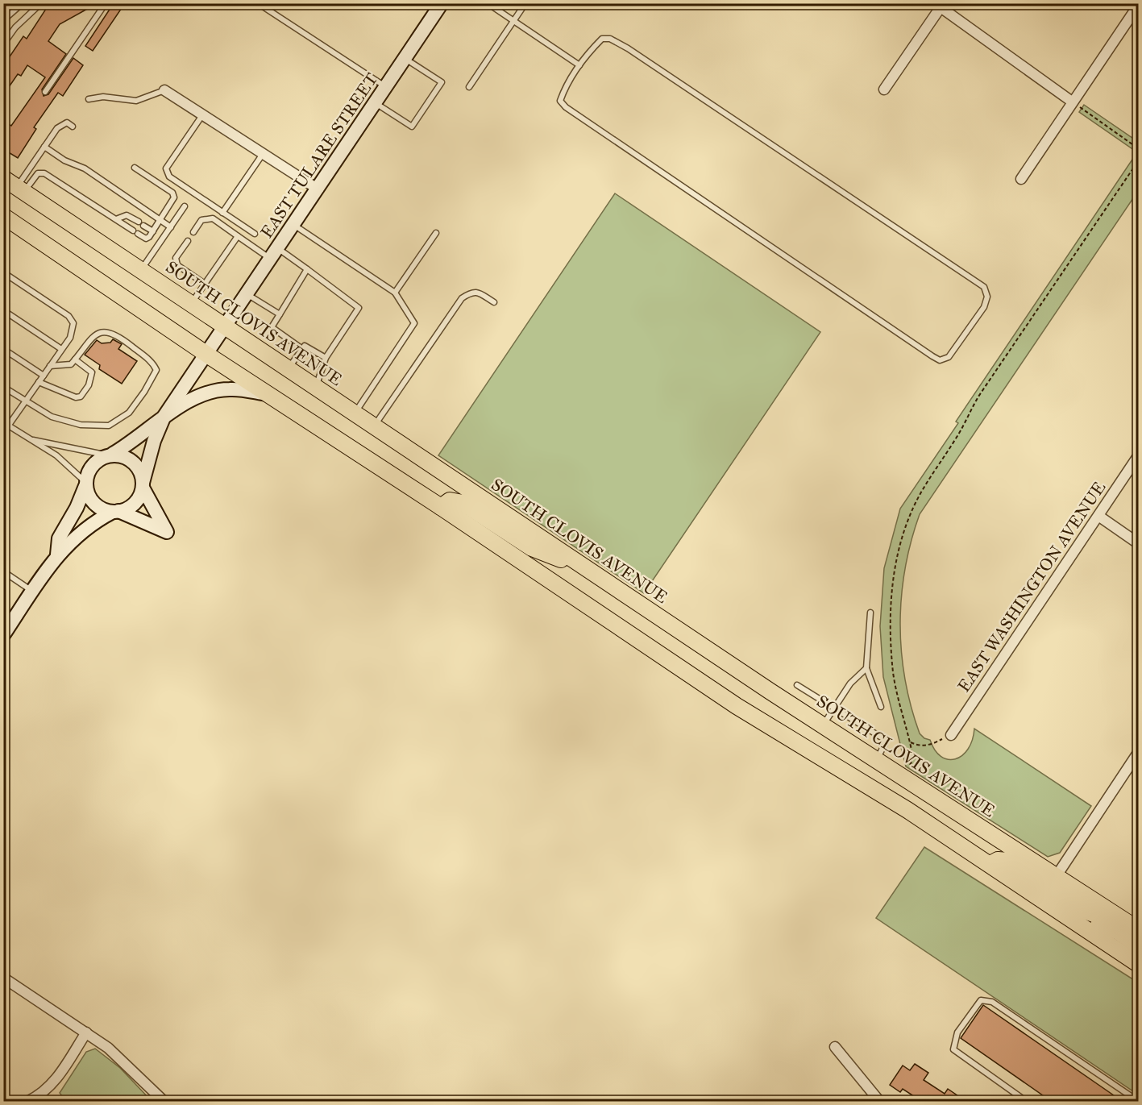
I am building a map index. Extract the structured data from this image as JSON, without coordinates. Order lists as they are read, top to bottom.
{
  "streets": {
    "main road": ["SOUTH CLOVIS AVENUE"],
    "street": ["EAST TULARE STREET", "EAST WASHINGTON AVENUE"]
  },
  "crossings": [
    ["EAST TULARE STREET", "SOUTH CLOVIS AVENUE"]
  ]
}
